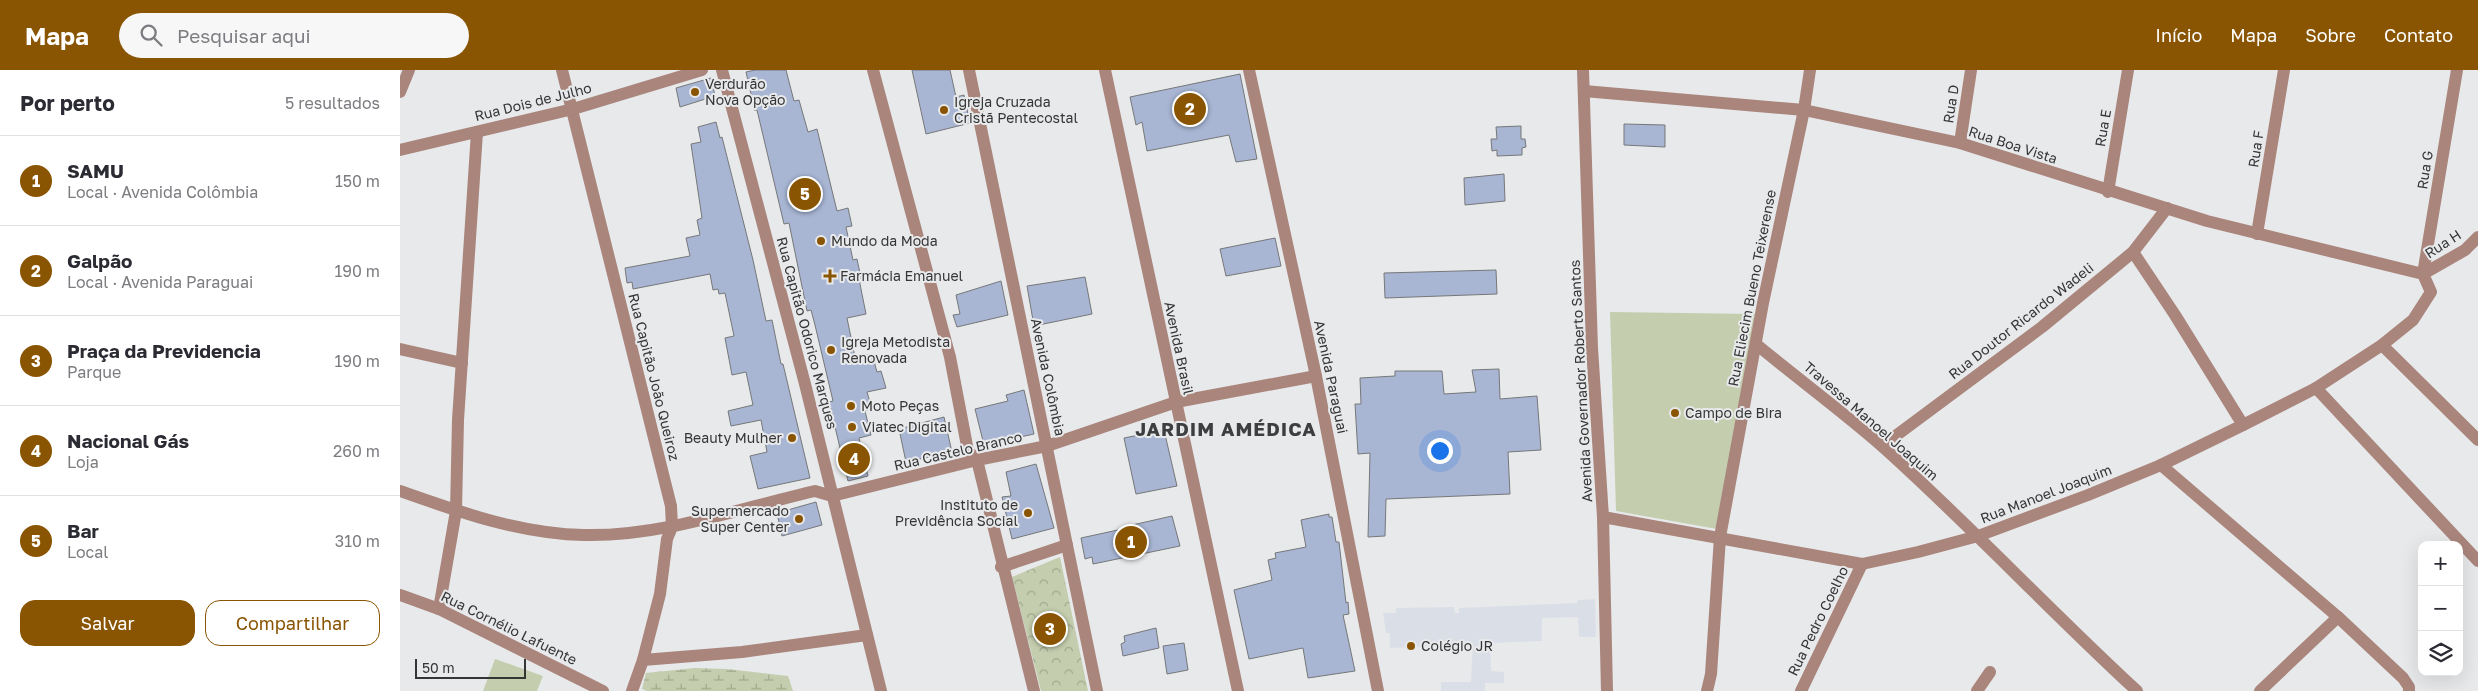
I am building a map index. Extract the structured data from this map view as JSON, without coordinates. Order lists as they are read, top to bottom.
{
  "streets": {
    "street": [
      "Rua Dois de Julho",
      "Rua D",
      "Rua E",
      "Rua Boa Vista",
      "Rua F",
      "Rua G",
      "Rua H",
      "Rua Eliecim Bueno Teixerense",
      "Rua Doutor Ricardo Wadeli",
      "Rua Capitão Odorico Marques",
      "Avenida Brasil",
      "Rua Capitão João Queiroz",
      "Avenida Colômbia",
      "Avenida Paraguai",
      "Avenida Governador Roberto Santos",
      "Travessa Manoel Joaquim",
      "Rua Castelo Branco",
      "Rua Manoel Joaquim",
      "Rua Pedro Coelho",
      "Rua Cornélio Lafuente"
    ]
  },
  "crossings": [
    ["Rua Dois de Julho", "Rua Capitão João Queiroz"],
    ["Rua D", "Rua Boa Vista"],
    ["Rua E", "Rua Boa Vista"],
    ["Rua Boa Vista", "Rua F"],
    ["Rua Boa Vista", "Rua G"],
    ["Rua Boa Vista", "Rua H"],
    ["Rua Boa Vista", "Rua Eliecim Bueno Teixerense"],
    ["Rua Boa Vista", "Rua Doutor Ricardo Wadeli"],
    ["Rua Boa Vista", "Avenida Governador Roberto Santos"],
    ["Rua Boa Vista", "Rua Manoel Joaquim"],
    ["Rua G", "Rua H"],
    ["Rua G", "Rua Manoel Joaquim"],
    ["Rua H", "Rua Manoel Joaquim"],
    ["Rua Eliecim Bueno Teixerense", "Travessa Manoel Joaquim"],
    ["Rua Eliecim Bueno Teixerense", "Rua Manoel Joaquim"],
    ["Rua Doutor Ricardo Wadeli", "Travessa Manoel Joaquim"],
    ["Rua Capitão Odorico Marques", "Rua Castelo Branco"],
    ["Avenida Brasil", "Rua Castelo Branco"],
    ["Rua Capitão João Queiroz", "Rua Castelo Branco"],
    ["Avenida Colômbia", "Rua Castelo Branco"],
    ["Avenida Paraguai", "Rua Castelo Branco"],
    ["Avenida Governador Roberto Santos", "Rua Manoel Joaquim"],
    ["Travessa Manoel Joaquim", "Rua Manoel Joaquim"],
    ["Rua Manoel Joaquim", "Rua Pedro Coelho"]
  ],
  "districts": ["JARDIM AMÉDICA"],
  "places": {
    "other": [
      "Verdurão Nova Opção",
      "Igreja Cruzada Cristã Pentecostal",
      "Mundo da Moda",
      "Igreja Metodista Renovada",
      "Moto Peças",
      "Campo de Bira",
      "Viatec Digital",
      "Beauty Mulher",
      "Instituto de Previdência Social",
      "Supermercado Super Center",
      "Colégio JR"
    ],
    "health": ["Farmácia Emanuel"]
  },
  "scale_bar": "50 m",
  "page": {
    "header": "Mapa",
    "search": "Pesquisar aqui",
    "nav": [
      "Início",
      "Mapa",
      "Sobre",
      "Contato"
    ],
    "heading": ["Por perto", "5 resultados"],
    "pins": [
      "2",
      "5",
      "4",
      "1",
      "3"
    ],
    "list": [
      {
        "mark": "1",
        "name": "SAMU",
        "note": "Local · Avenida Colômbia",
        "value": "150 m"
      },
      {
        "mark": "2",
        "name": "Galpão",
        "note": "Local · Avenida Paraguai",
        "value": "190 m"
      },
      {
        "mark": "3",
        "name": "Praça da Previdencia",
        "note": "Parque",
        "value": "190 m"
      },
      {
        "mark": "4",
        "name": "Nacional Gás",
        "note": "Loja",
        "value": "260 m"
      },
      {
        "mark": "5",
        "name": "Bar",
        "note": "Local",
        "value": "310 m"
      }
    ],
    "map_buttons": ["+", "−"],
    "buttons": ["Salvar", "Compartilhar"],
    "scale": "50 m"
  }
}
